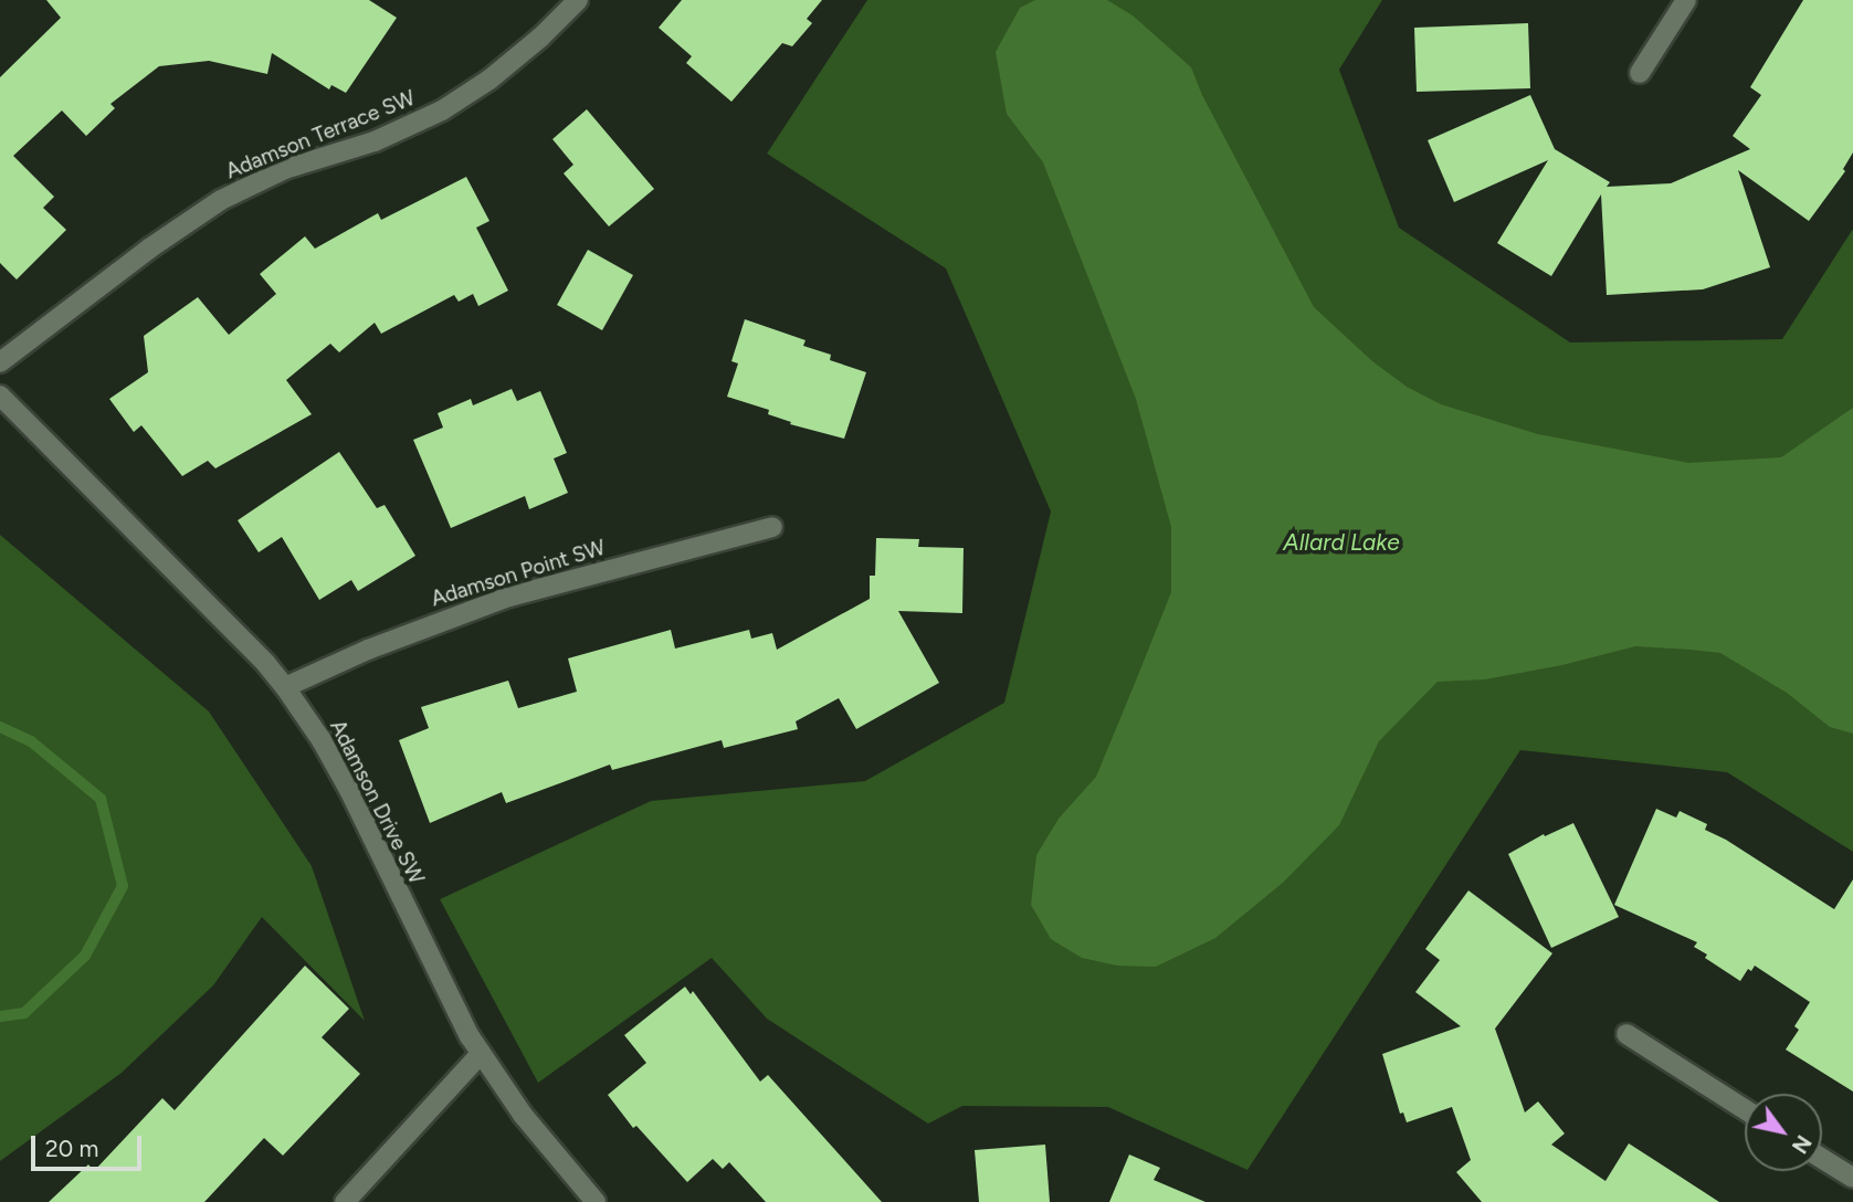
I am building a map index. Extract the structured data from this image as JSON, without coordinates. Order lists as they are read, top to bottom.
{
  "streets": {
    "street": ["Adamson Terrace SW", "Adamson Point SW", "Adamson Drive SW"]
  },
  "crossings": [
    ["Adamson Point SW", "Adamson Drive SW"]
  ],
  "water": ["Allard Lake"],
  "scale_bar": "20 m",
  "north": "bottom right"
}
